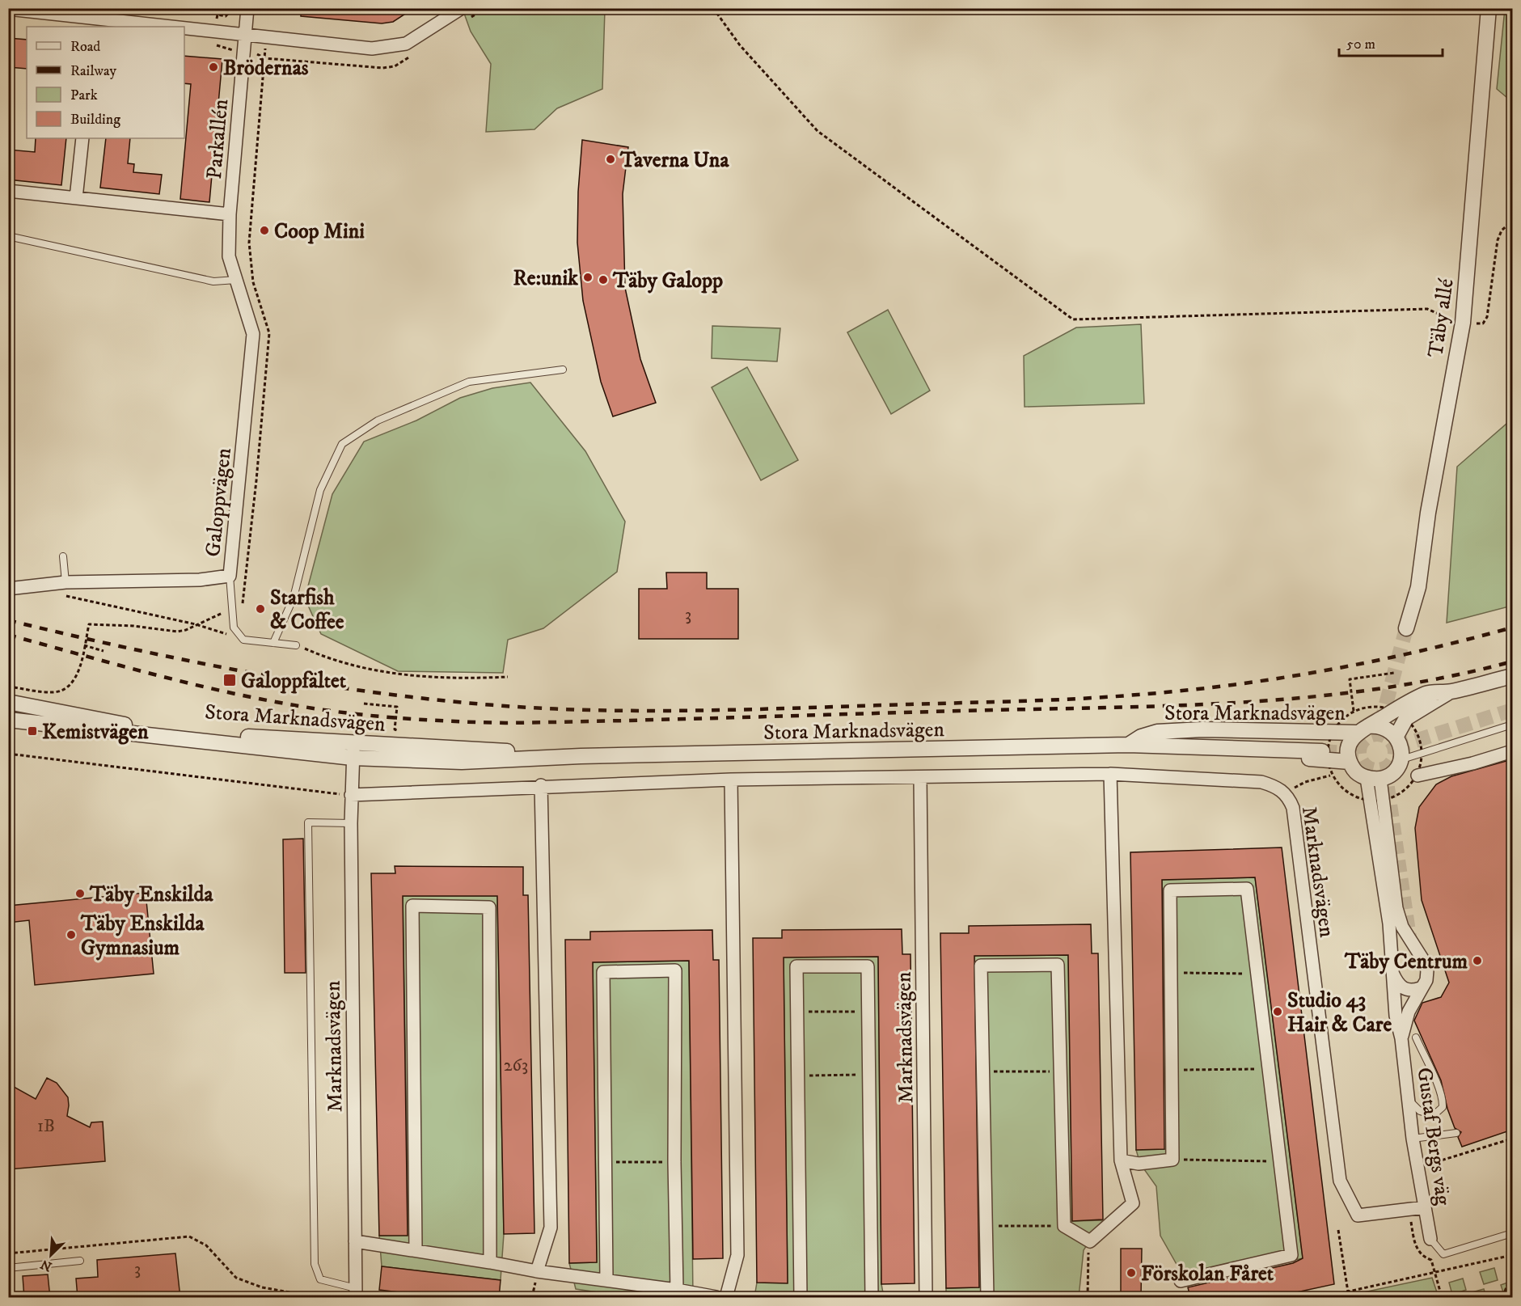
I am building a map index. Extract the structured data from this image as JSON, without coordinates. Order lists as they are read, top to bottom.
{
  "streets": {
    "street": [
      "Parkallén",
      "Täby allé",
      "Galoppvägen",
      "Stora Marknadsvägen",
      "Marknadsvägen",
      "Gustaf Bergs väg"
    ]
  },
  "crossings": [
    ["Parkallén", "Galoppvägen"],
    ["Stora Marknadsvägen", "Marknadsvägen"],
    ["Stora Marknadsvägen", "Gustaf Bergs väg"],
    ["Marknadsvägen", "Gustaf Bergs väg"]
  ],
  "places": {
    "other": [
      "Brödernas",
      "Taverna Una",
      "Coop Mini",
      "Re:unik",
      "Täby Galopp",
      "Starfish & Coffee",
      "Täby Enskilda",
      "Täby Enskilda Gymnasium",
      "Täby Centrum",
      "Studio 43 Hair & Care",
      "Förskolan Fåret"
    ],
    "transit": ["Galoppfältet", "Kemistvägen"]
  },
  "house_numbers": [
    "3",
    "263",
    "1B",
    "3"
  ],
  "legend": [
    "Road",
    "Railway",
    "Park",
    "Building"
  ],
  "scale_bar": "50 m",
  "north": "bottom left"
}
